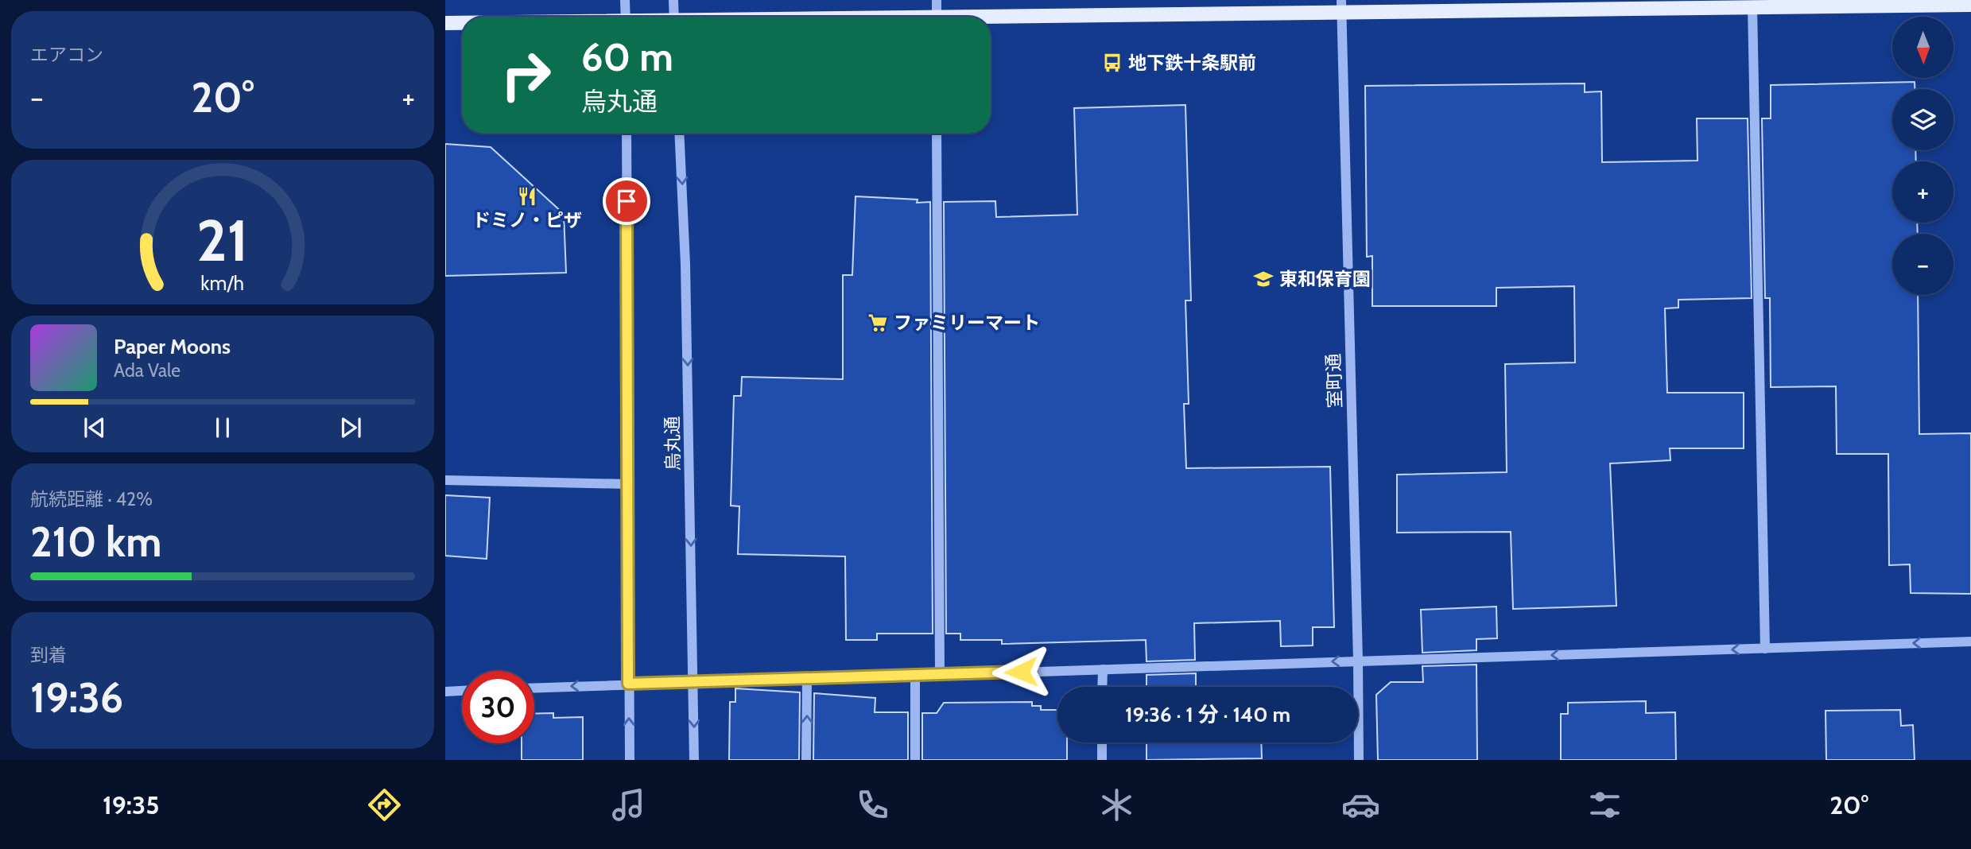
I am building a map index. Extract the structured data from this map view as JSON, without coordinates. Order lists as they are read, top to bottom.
{
  "streets": {
    "street": ["室町通", "烏丸通"]
  },
  "places": {
    "bus stop": ["地下鉄十条駅前"],
    "restaurant": ["ドミノ・ピザ"],
    "school or university": ["東和保育園"],
    "supermarket": ["ファミリーマート"]
  },
  "north": "bottom",
  "page": {
    "tile": [
      "エアコン",
      ["航続距離 · 42%", "210 km"],
      ["到着", "19:36"]
    ],
    "map_buttons": ["+", "−"],
    "turn": ["60 m", "烏丸通"],
    "heat": ["−", "20°", "+"],
    "song": ["Paper Moons", "Ada Vale"],
    "limit": "30",
    "trip": "19:36 · 1 分 · 140 m",
    "tabs": ["19:35", "20°"],
    "gauge": ["21", "km/h"]
  }
}
